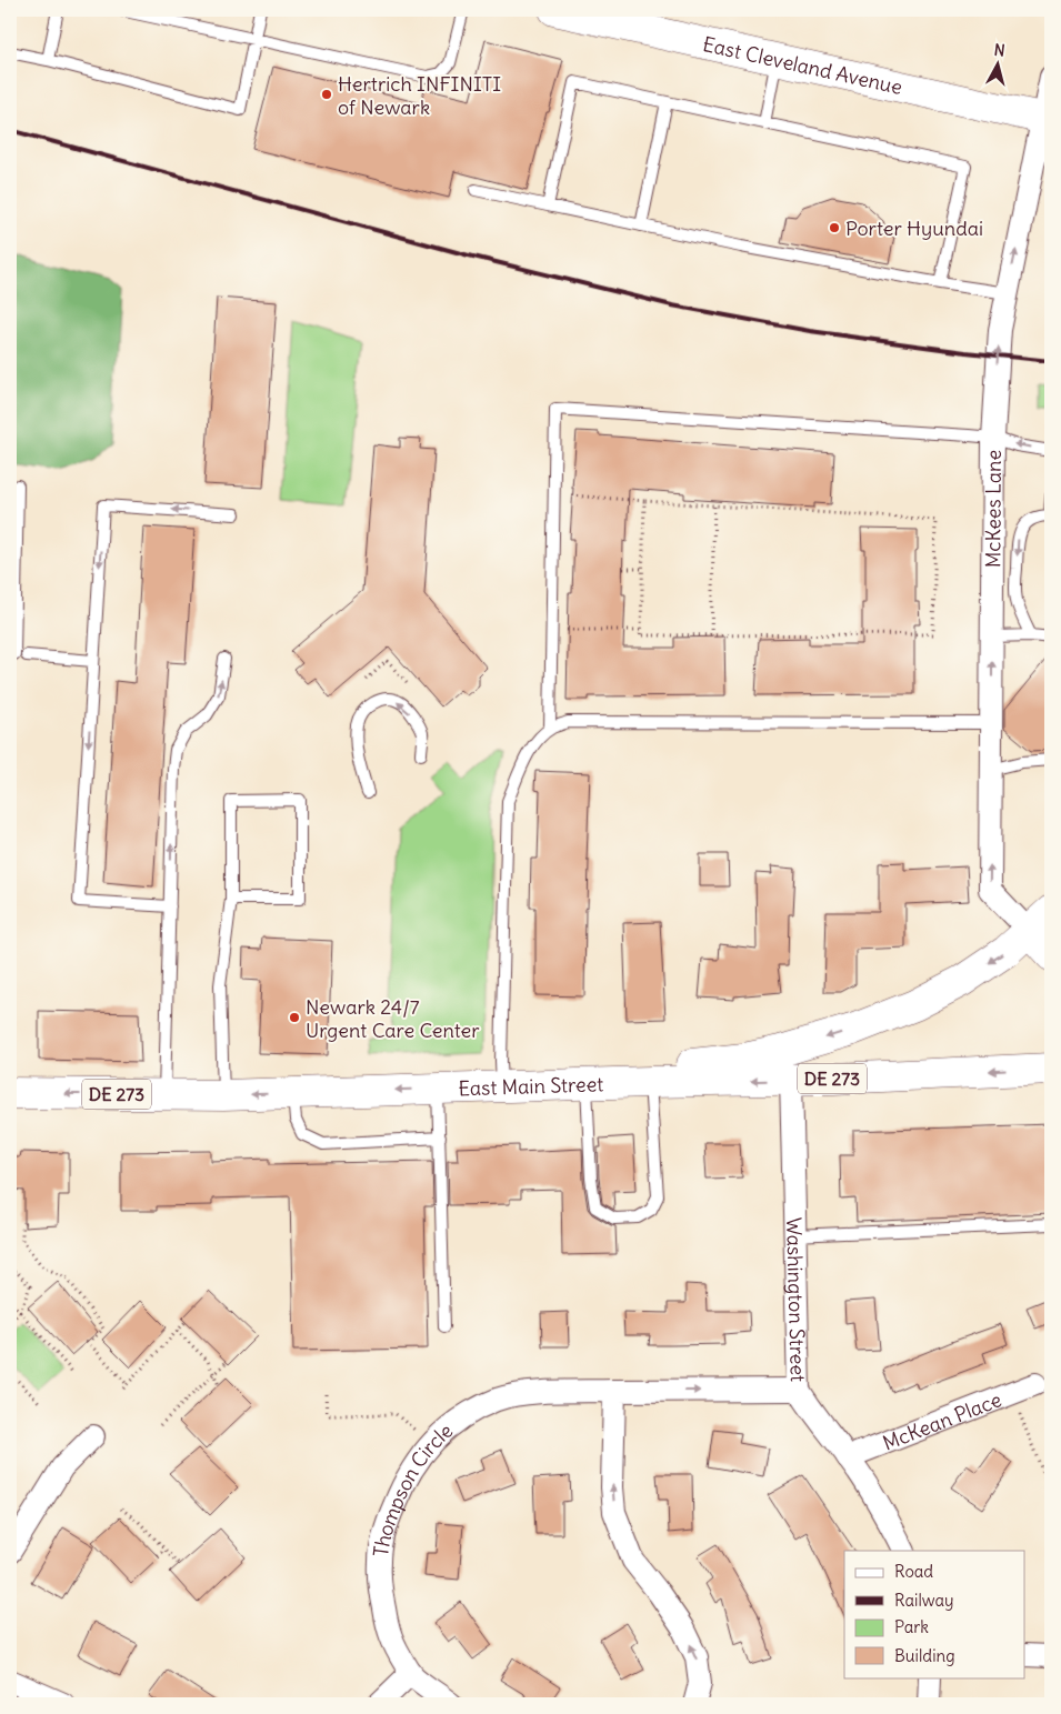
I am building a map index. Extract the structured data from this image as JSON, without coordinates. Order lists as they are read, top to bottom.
{
  "streets": {
    "main road": ["East Cleveland Avenue", "DE 273", "East Main Street"],
    "street": [
      "McKees Lane",
      "Washington Street",
      "McKean Place",
      "Thompson Circle"
    ]
  },
  "crossings": [
    ["East Cleveland Avenue", "McKees Lane"],
    ["East Main Street", "Washington Street"],
    ["Washington Street", "McKean Place"],
    ["Washington Street", "Thompson Circle"]
  ],
  "one_way": ["McKees Lane"],
  "places": ["Hertrich INFINITI of Newark", "Porter Hyundai", "Newark 24/7 Urgent Care Center"],
  "legend": [
    "Road",
    "Railway",
    "Park",
    "Building"
  ],
  "north": "top"
}
